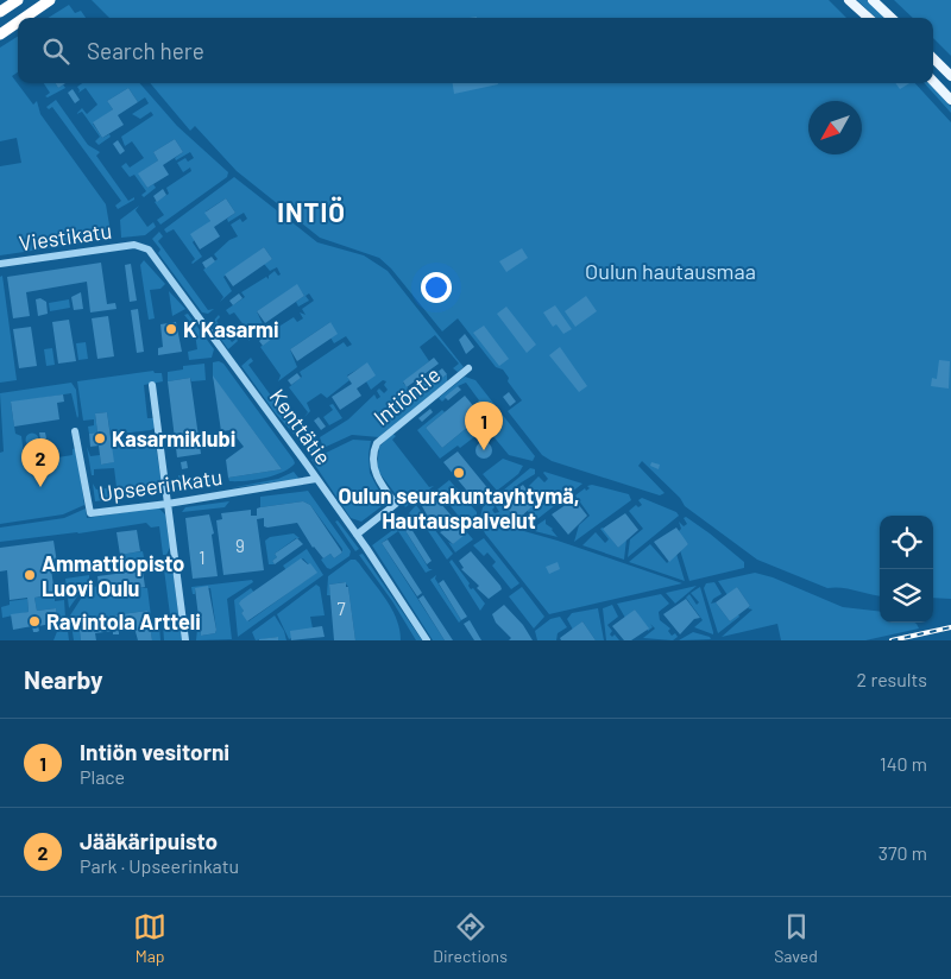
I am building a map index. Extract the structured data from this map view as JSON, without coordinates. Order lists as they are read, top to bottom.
{
  "streets": {
    "street": [
      "Viestikatu",
      "Intiöntie",
      "Kenttätie",
      "Upseerinkatu"
    ]
  },
  "crossings": [
    ["Viestikatu", "Kenttätie"],
    ["Intiöntie", "Kenttätie"],
    ["Kenttätie", "Upseerinkatu"]
  ],
  "districts": ["INTIÖ"],
  "parks": ["Oulun hautausmaa"],
  "places": [
    "K Kasarmi",
    "Kasarmiklubi",
    "Oulun seurakuntayhtymä, Hautauspalvelut",
    "Ammattiopisto Luovi Oulu",
    "Ravintola Artteli"
  ],
  "house_numbers": ["9", "1", "7"],
  "north": "bottom left",
  "page": {
    "search": "Search here",
    "pins": ["1", "2"],
    "heading": ["Nearby", "2 results"],
    "list": [
      {
        "mark": "1",
        "name": "Intiön vesitorni",
        "note": "Place",
        "value": "140 m"
      },
      {
        "mark": "2",
        "name": "Jääkäripuisto",
        "note": "Park · Upseerinkatu",
        "value": "370 m"
      }
    ],
    "nav": ["Map", "Directions", "Saved"]
  }
}
